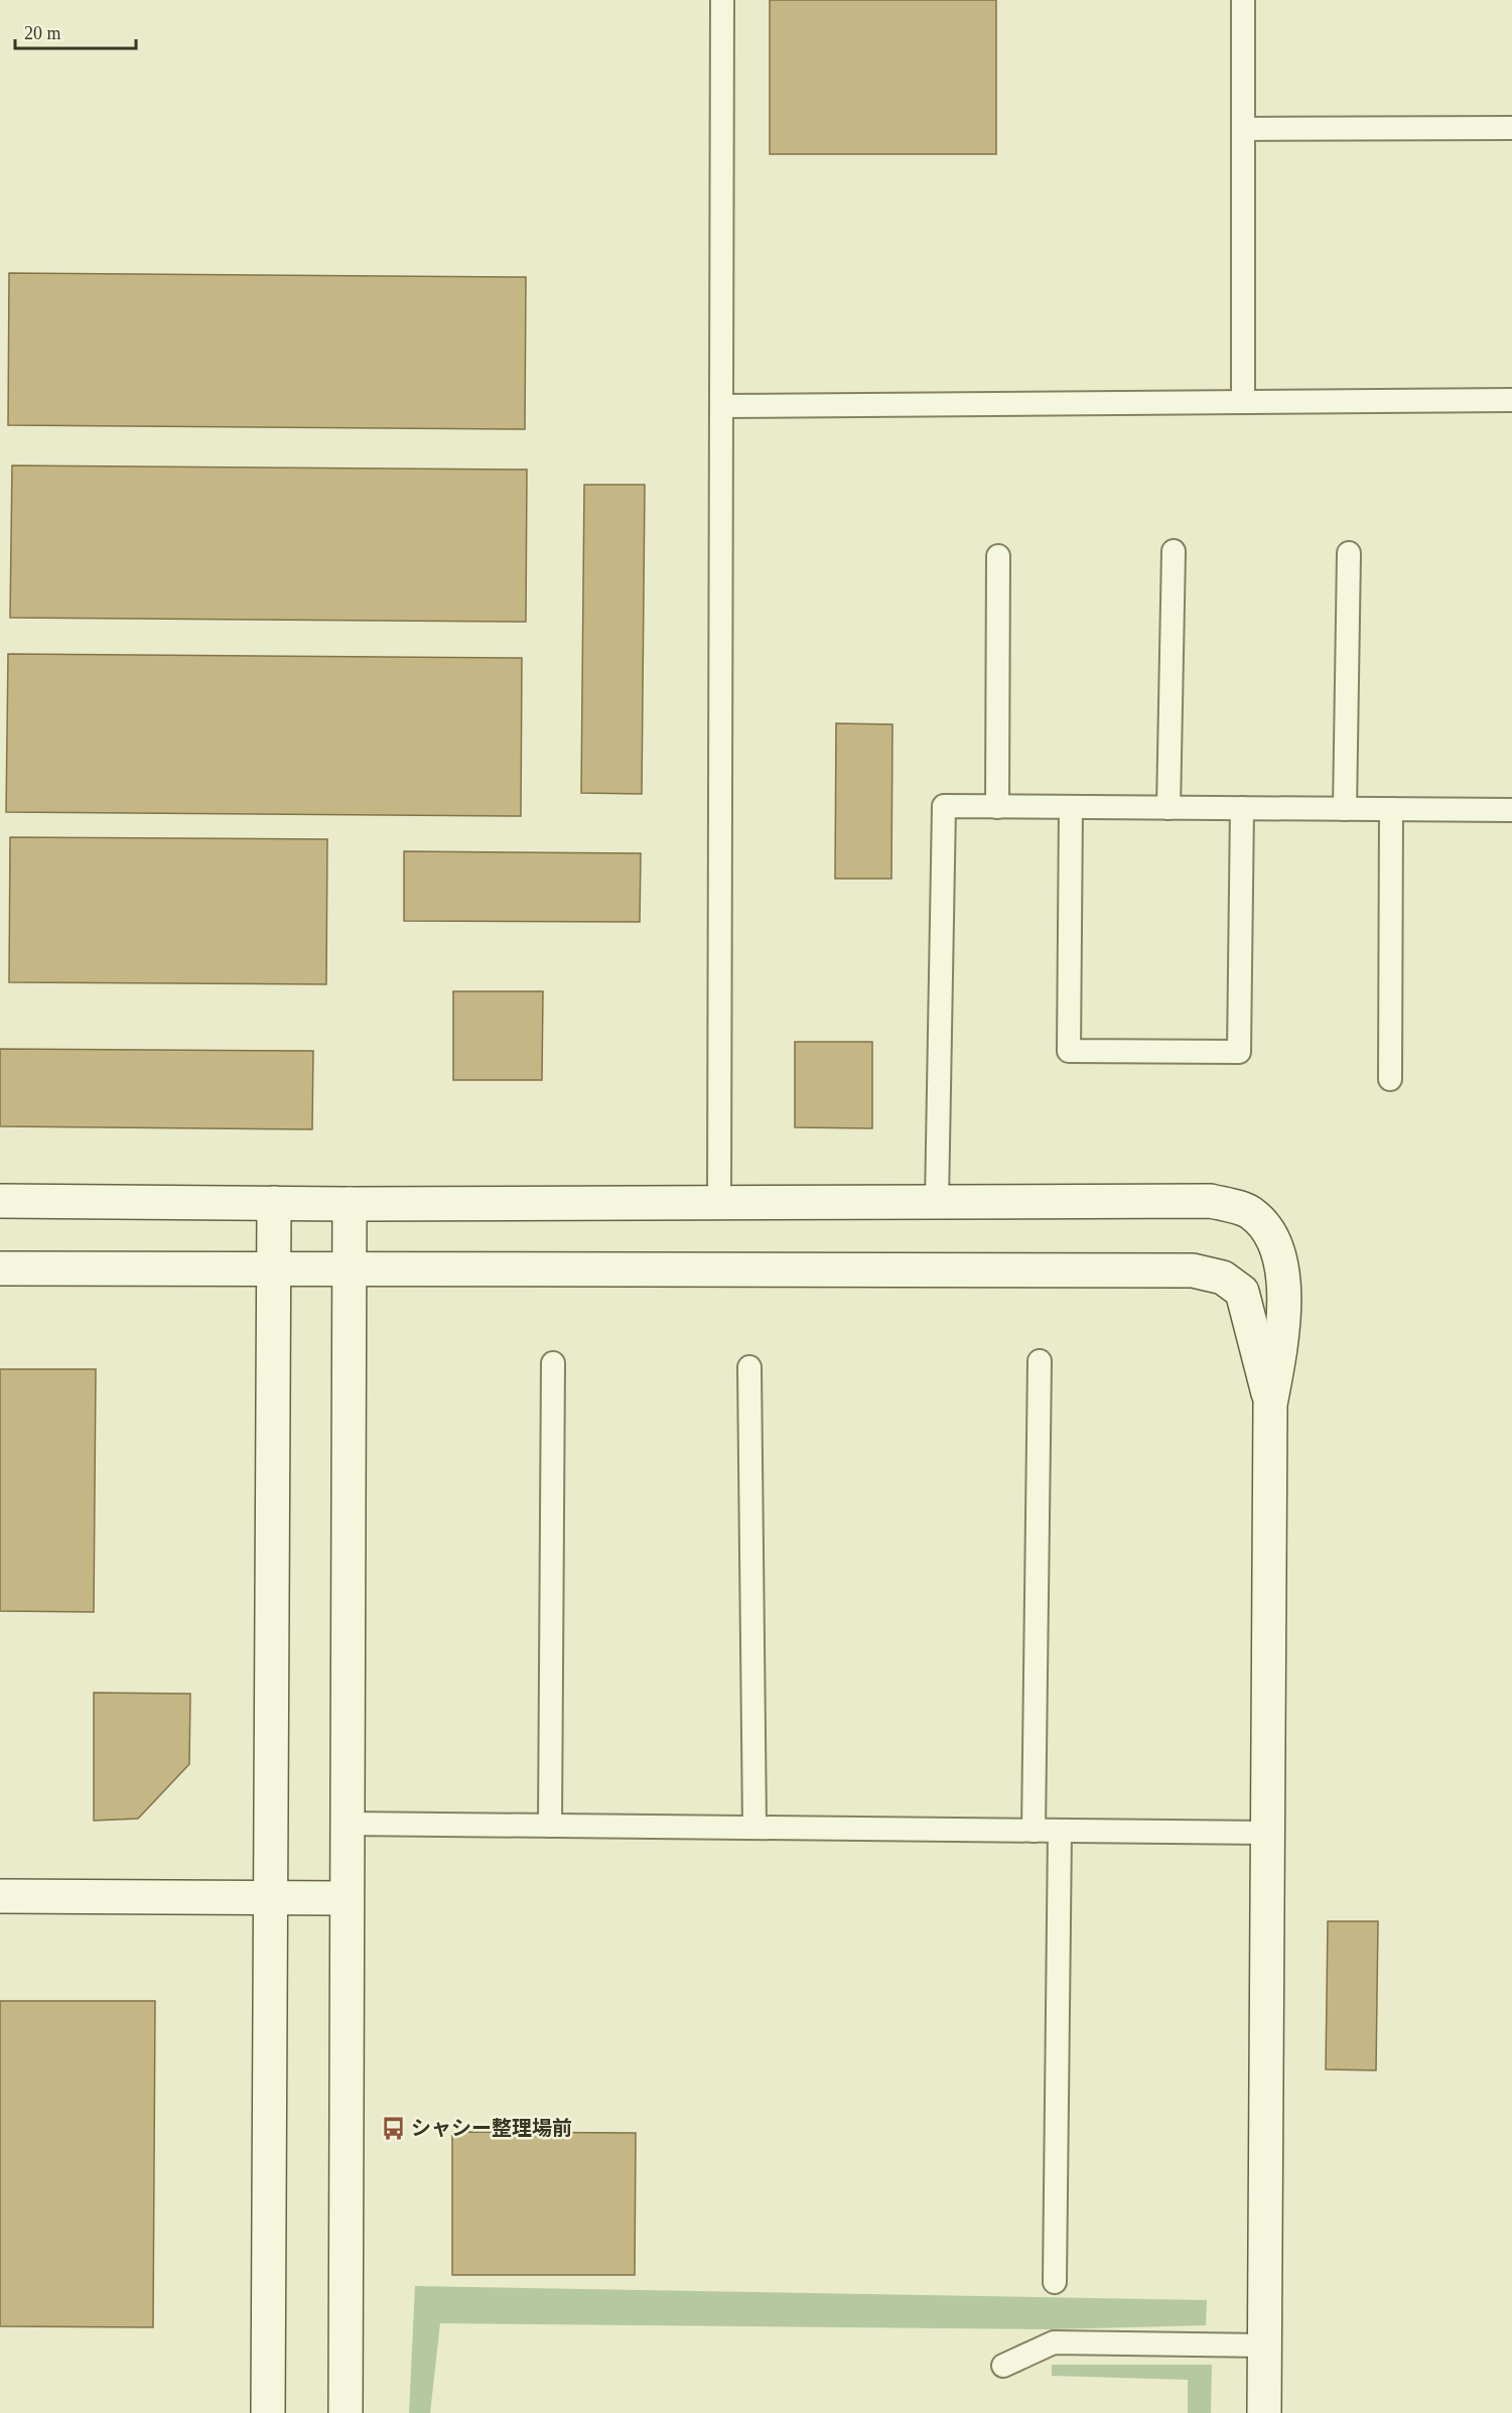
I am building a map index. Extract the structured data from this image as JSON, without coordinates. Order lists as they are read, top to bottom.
{
  "places": {
    "bus stop": ["シャシー整理場前"]
  },
  "scale_bar": "20 m"
}
